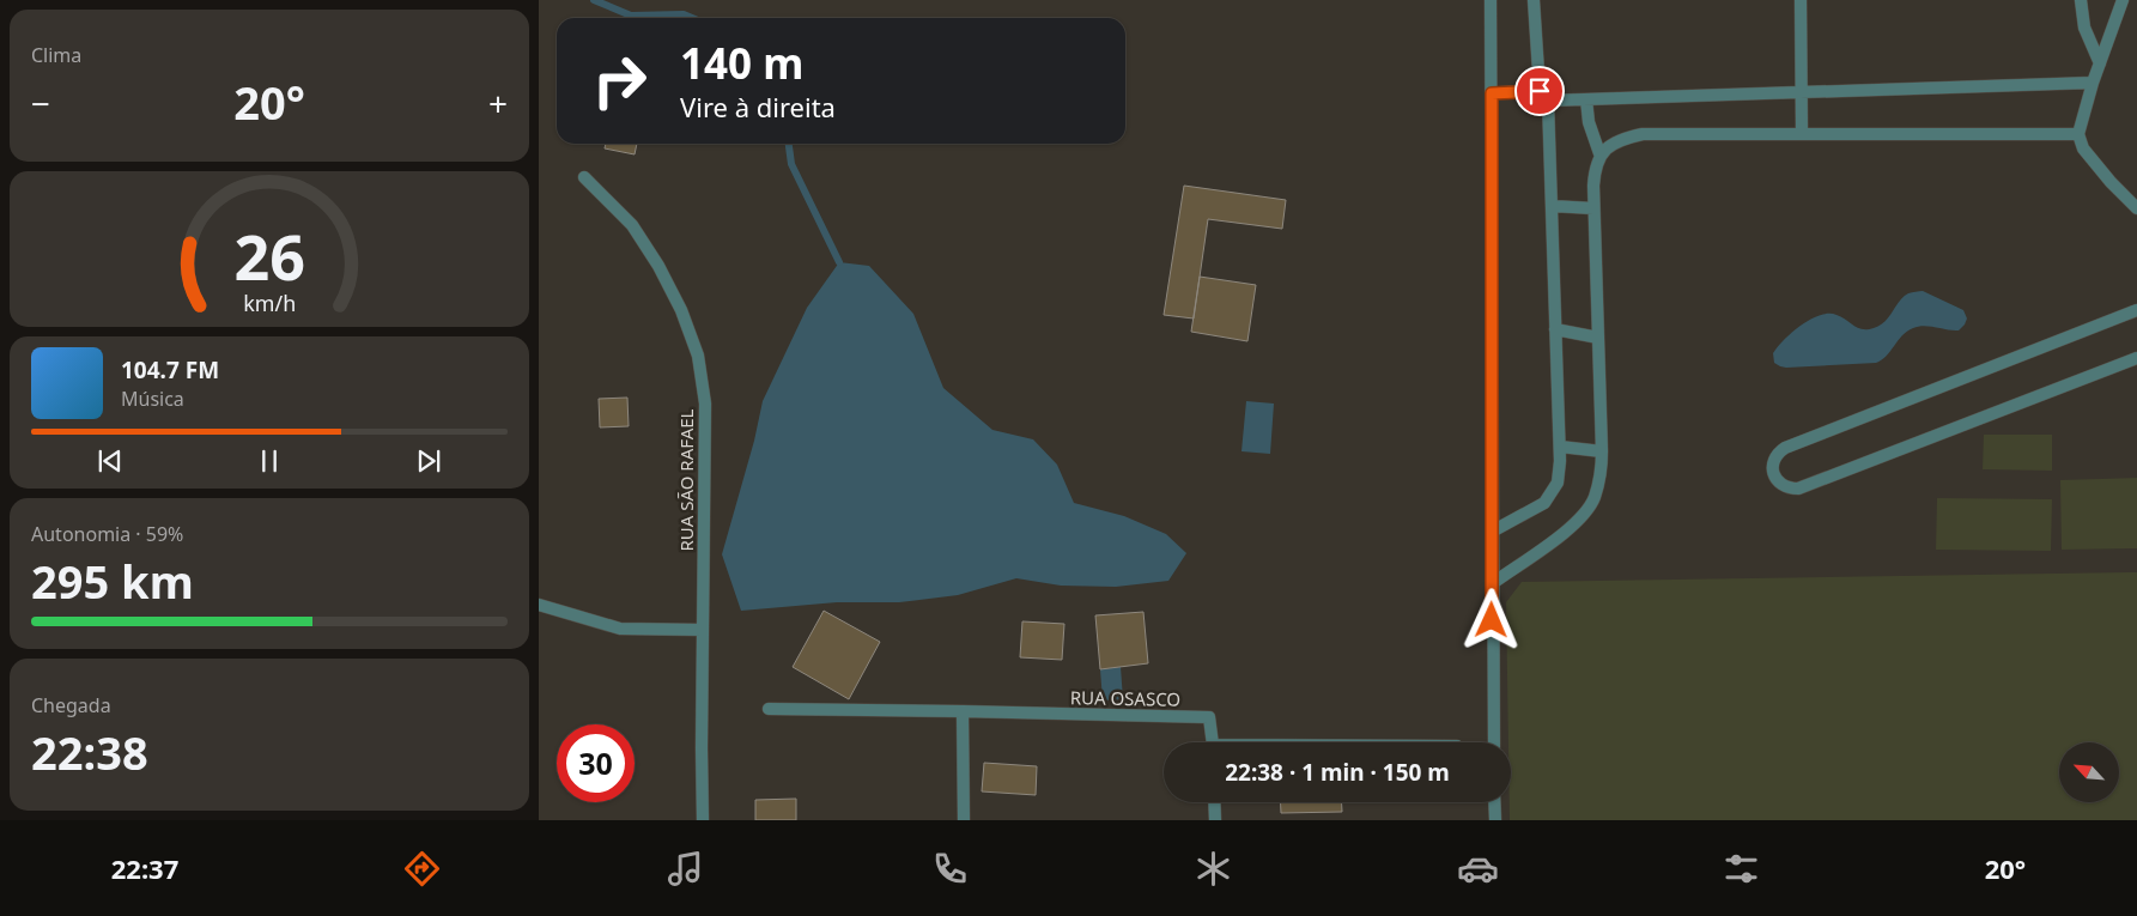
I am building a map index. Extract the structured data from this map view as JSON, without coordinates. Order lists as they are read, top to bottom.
{
  "streets": {
    "street": ["RUA SÃO RAFAEL", "RUA OSASCO"]
  },
  "north": "top left",
  "page": {
    "tile": [
      "Clima",
      ["Autonomia · 59%", "295 km"],
      ["Chegada", "22:38"]
    ],
    "turn": ["140 m", "Vire à direita"],
    "heat": ["−", "20°", "+"],
    "song": ["104.7 FM", "Música"],
    "limit": "30",
    "trip": "22:38 · 1 min · 150 m",
    "tabs": ["22:37", "20°"],
    "gauge": ["26", "km/h"]
  }
}
